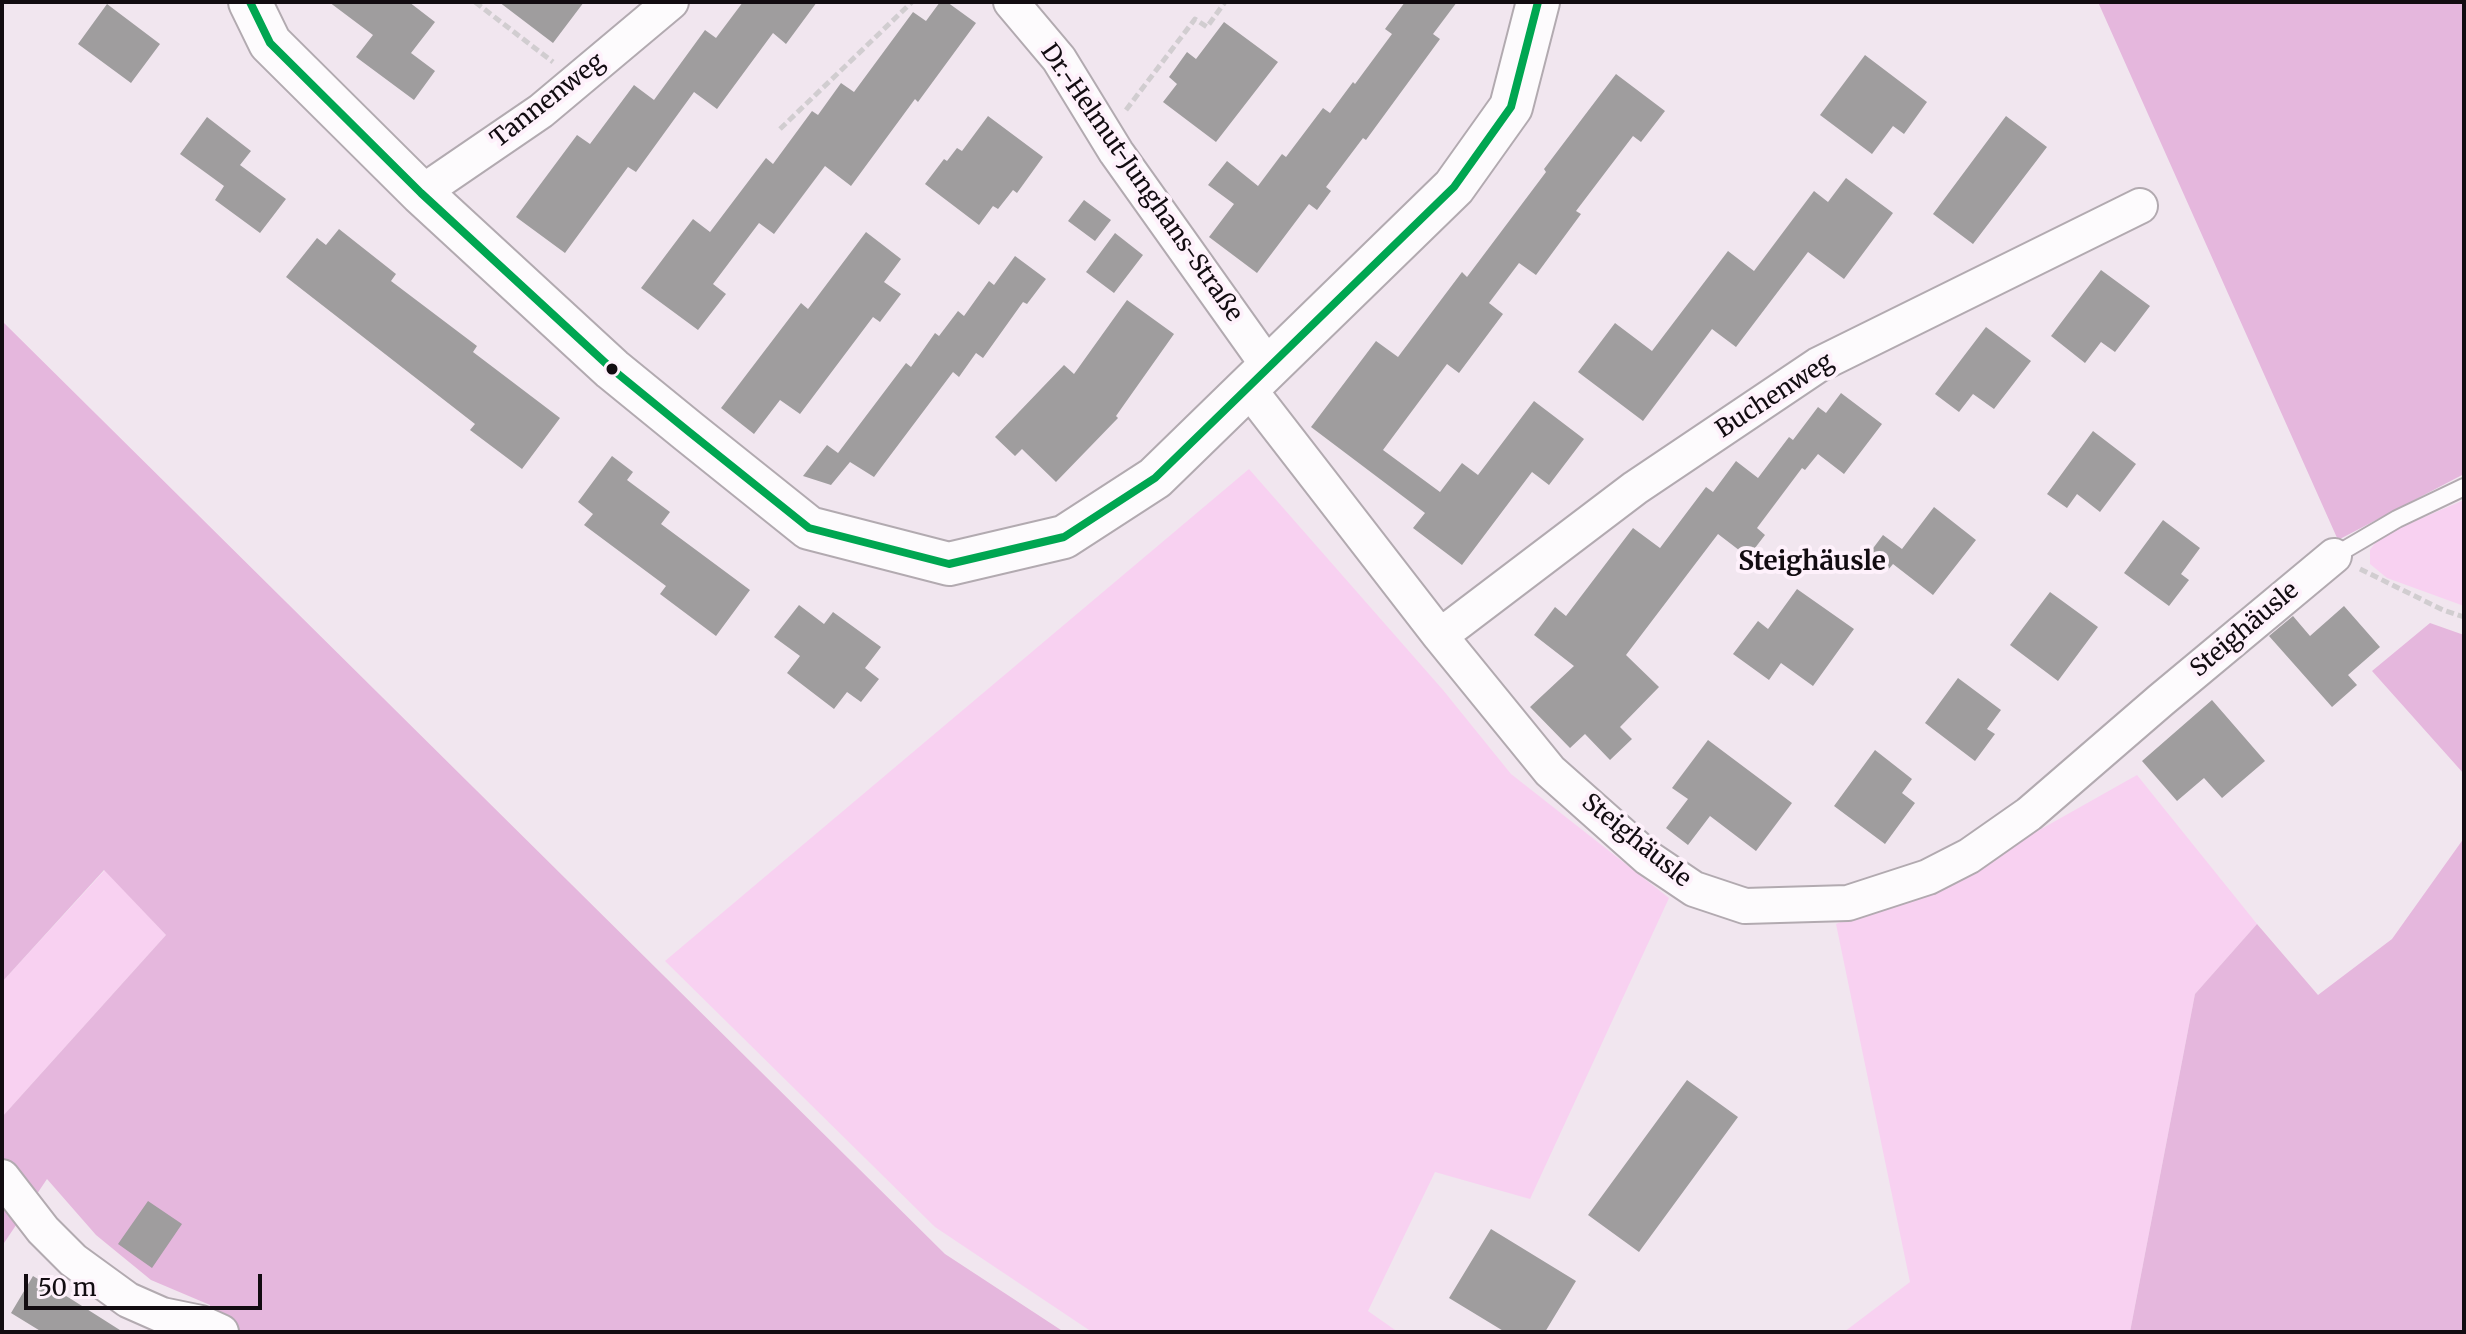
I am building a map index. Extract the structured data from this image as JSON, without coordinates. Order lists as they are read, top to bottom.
{
  "streets": {
    "street": [
      "Tannenweg",
      "Dr.-Helmut-Junghans-Straße",
      "Buchenweg",
      "Steighäusle"
    ]
  },
  "crossings": [
    ["Dr.-Helmut-Junghans-Straße", "Steighäusle"],
    ["Buchenweg", "Steighäusle"]
  ],
  "districts": ["Steighäusle"],
  "scale_bar": "50 m"
}
